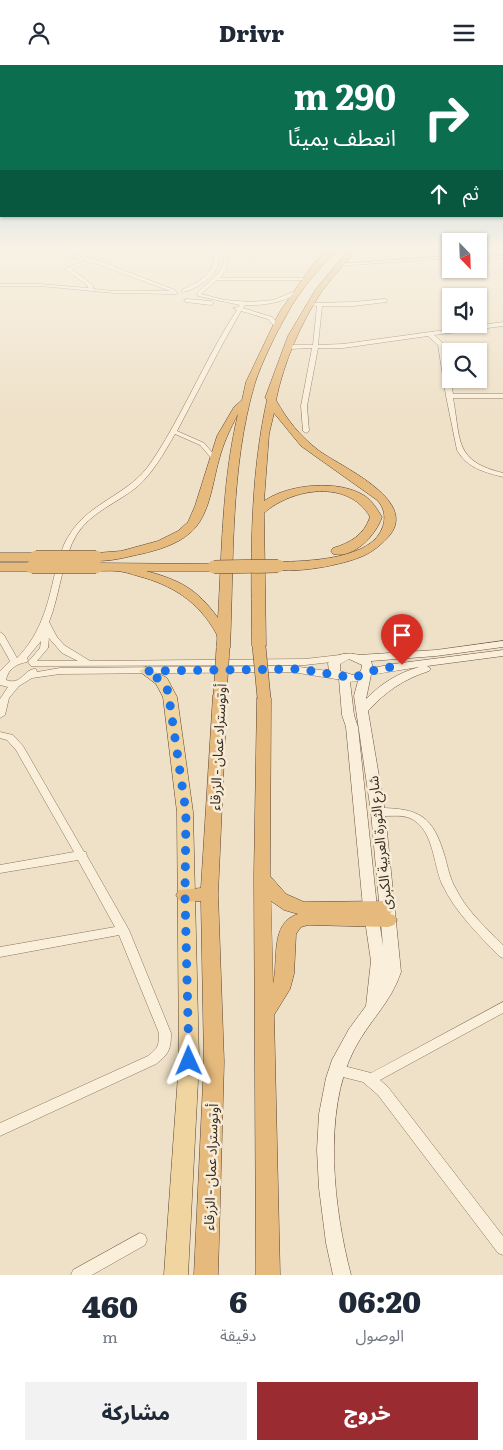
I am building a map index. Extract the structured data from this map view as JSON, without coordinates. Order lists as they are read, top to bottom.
{
  "streets": {
    "highway": ["أوتوستراد عمان - الزرقاء"],
    "main road": ["شارع الثورة العربية الكبرى"]
  },
  "north": "bottom right",
  "page": {
    "header": "Drivr",
    "turn": ["290 m", "انعطف يمينًا"],
    "then": "ثم",
    "eta": [
      "06:20",
      "الوصول",
      "6",
      "دقيقة",
      "460",
      "m"
    ],
    "buttons": ["خروج", "مشاركة"]
  }
}
